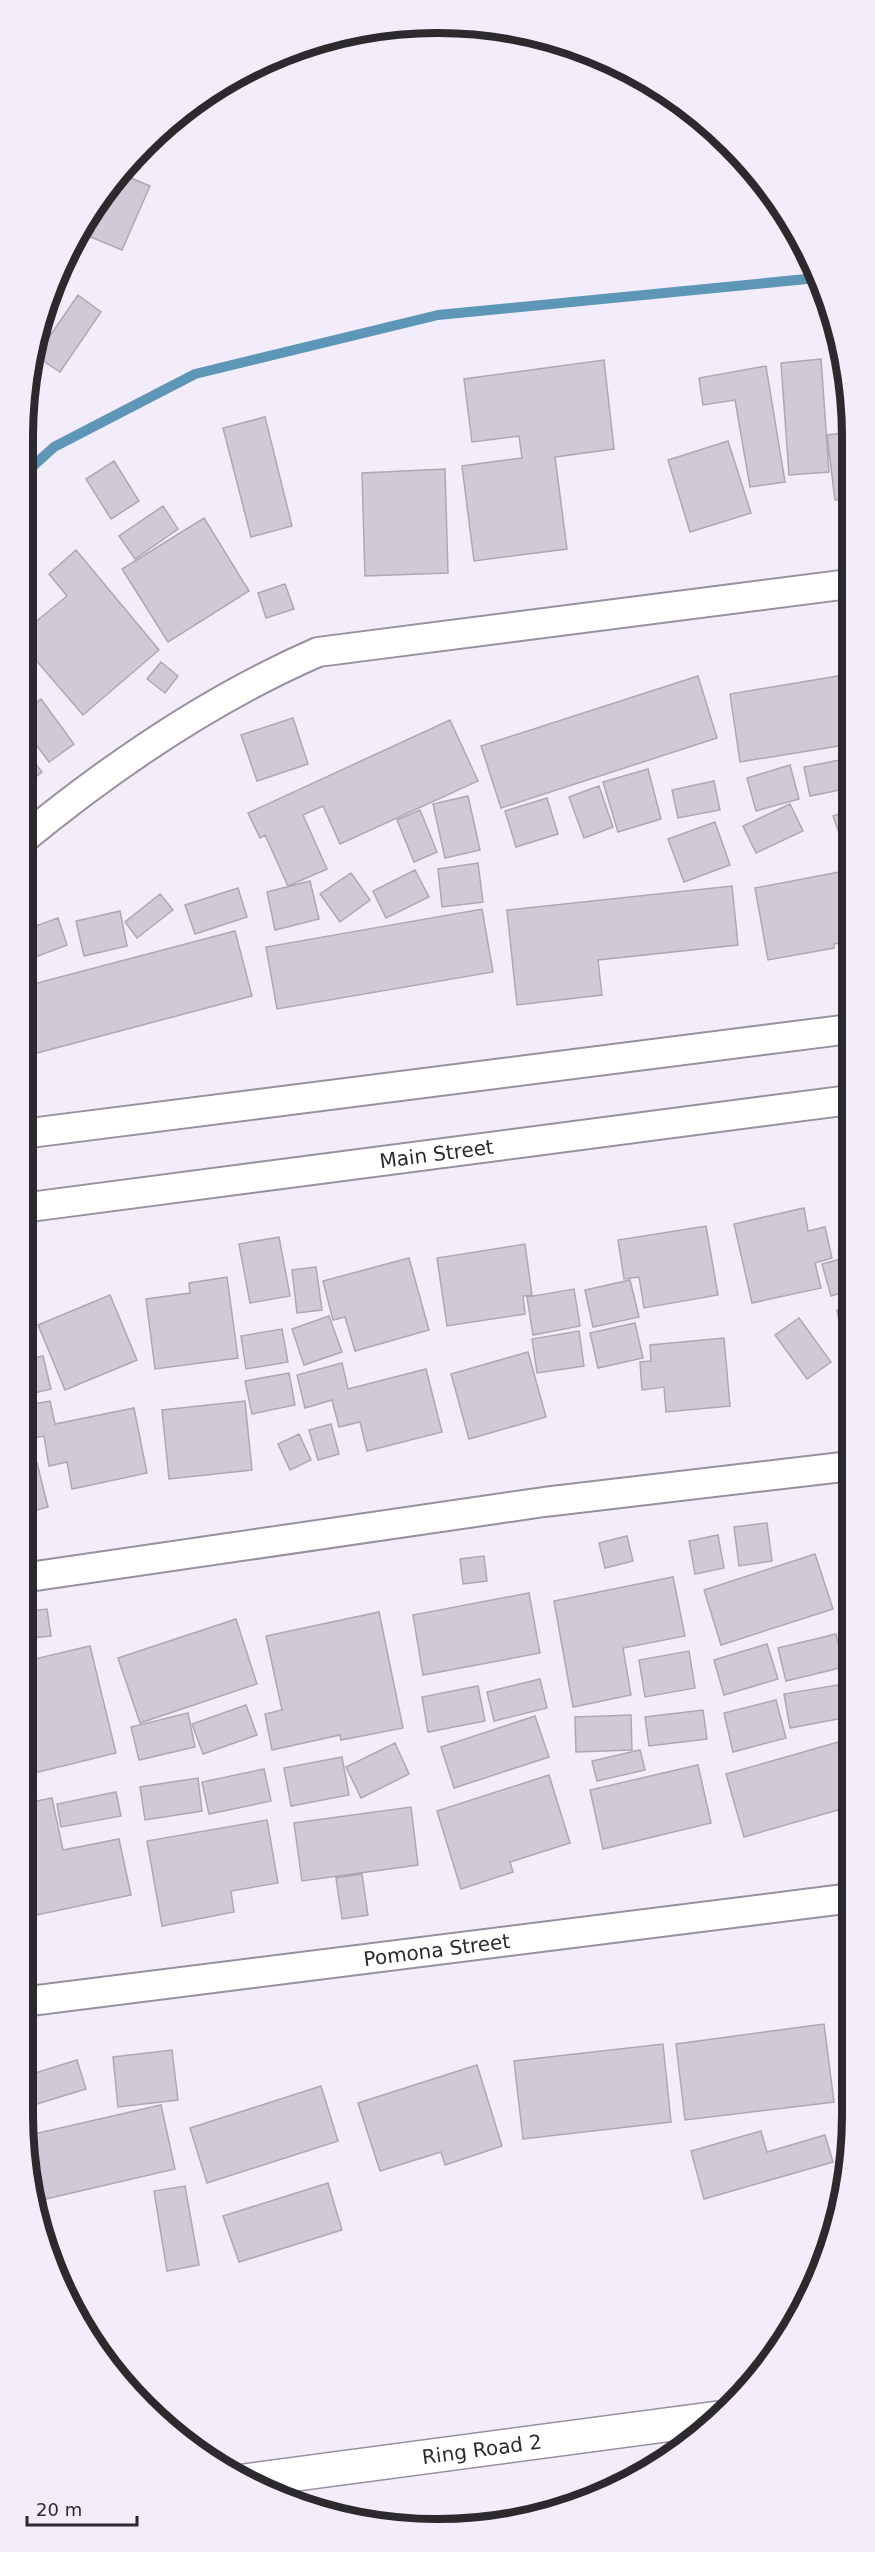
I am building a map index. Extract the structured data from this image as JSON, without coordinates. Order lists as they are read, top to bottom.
{
  "streets": {
    "main road": ["Ring Road 2"],
    "street": ["Main Street", "Pomona Street"]
  },
  "scale_bar": "20 m"
}
